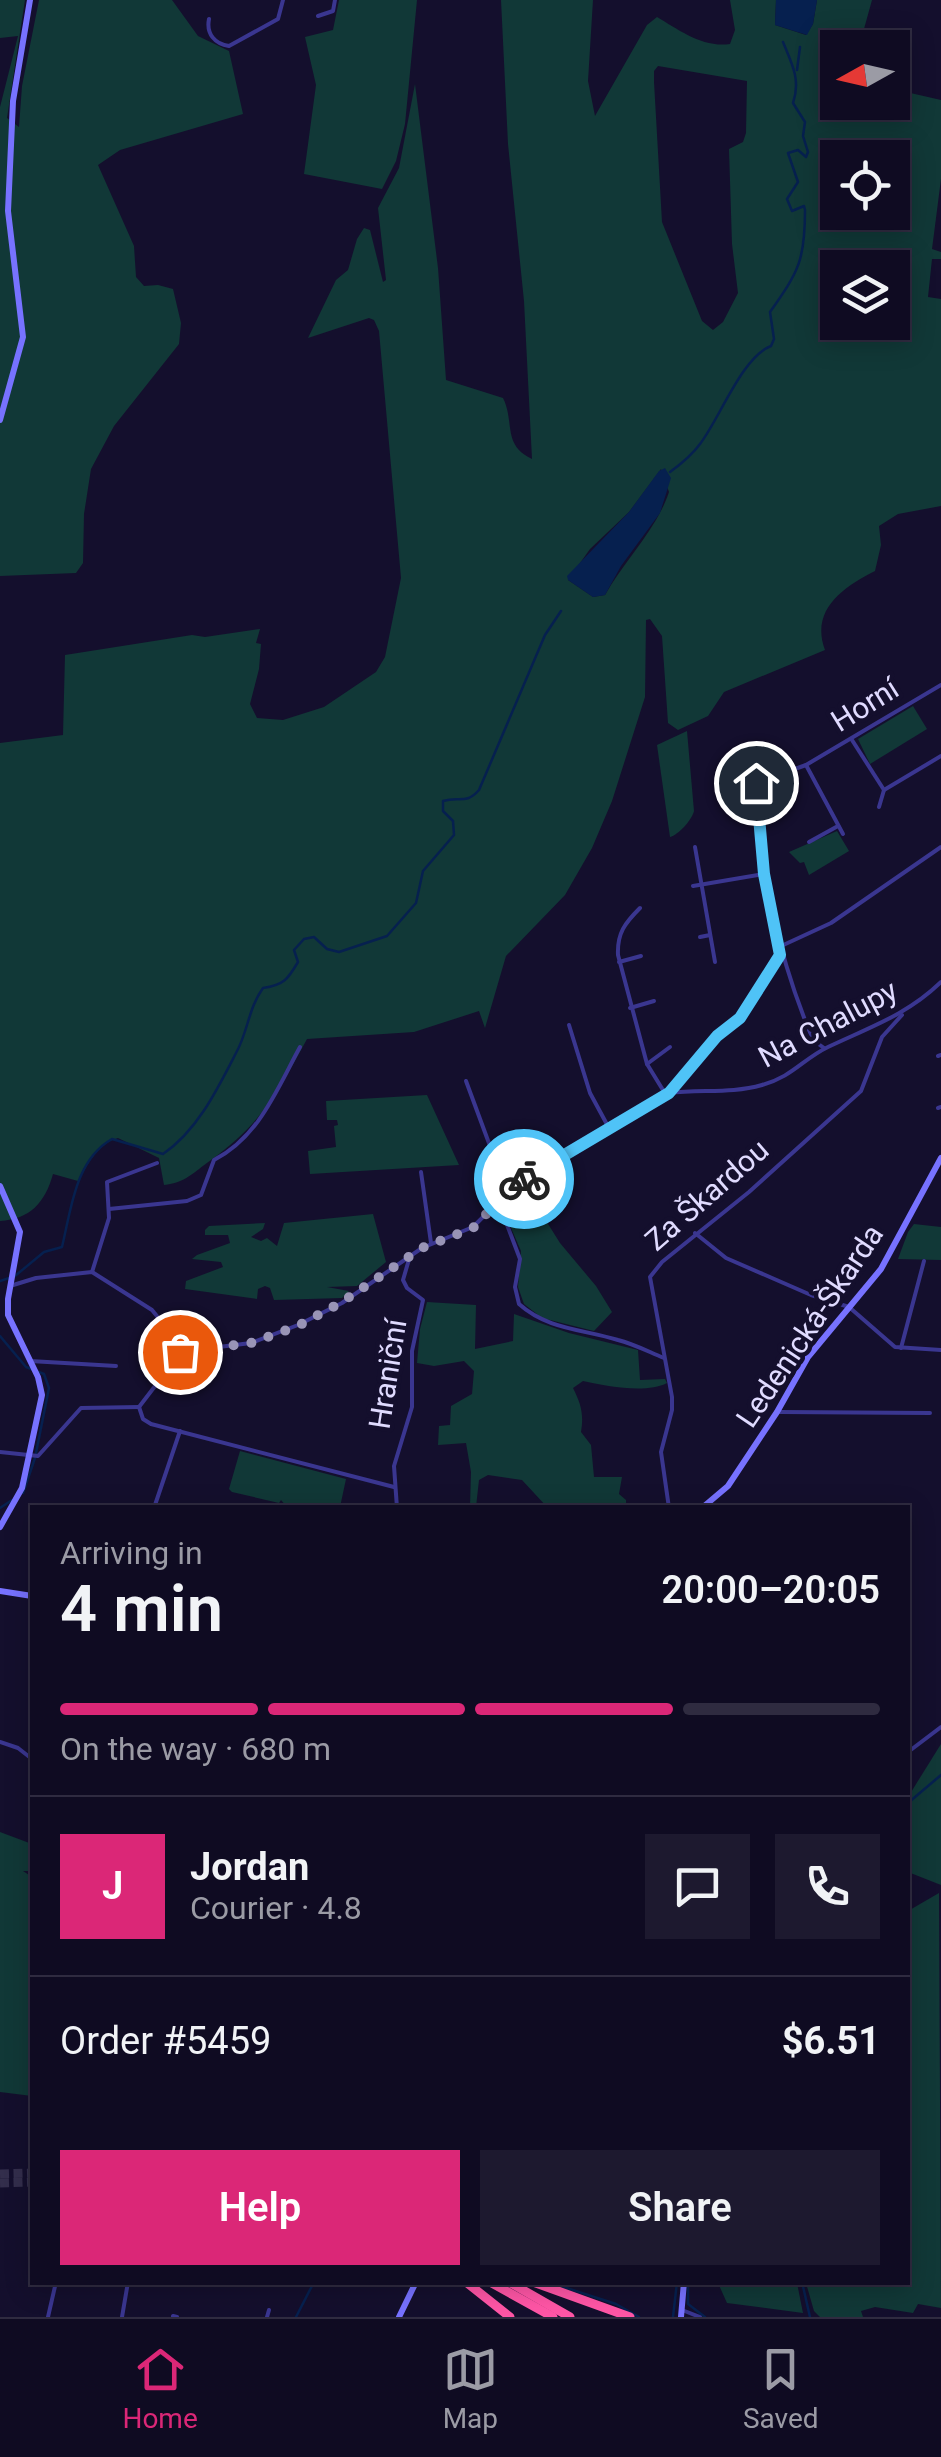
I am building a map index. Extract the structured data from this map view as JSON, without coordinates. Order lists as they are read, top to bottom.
{
  "streets": {
    "street": [
      "Horní",
      "Na Chalupy",
      "Za Škardou",
      "Ledenická-Škarda",
      "Hraniční"
    ]
  },
  "crossings": [
    ["Na Chalupy", "Za Škardou"]
  ],
  "north": "left",
  "page": {
    "heading": ["4 min", "Arriving in", "20:00–20:05"],
    "panel": [
      "Jordan",
      "Courier · 4.8",
      "Order #5459",
      "$6.51"
    ],
    "bar": "On the way · 680 m",
    "round": "J",
    "buttons": ["Help", "Share"],
    "tabs": ["Home", "Map", "Saved"]
  }
}
